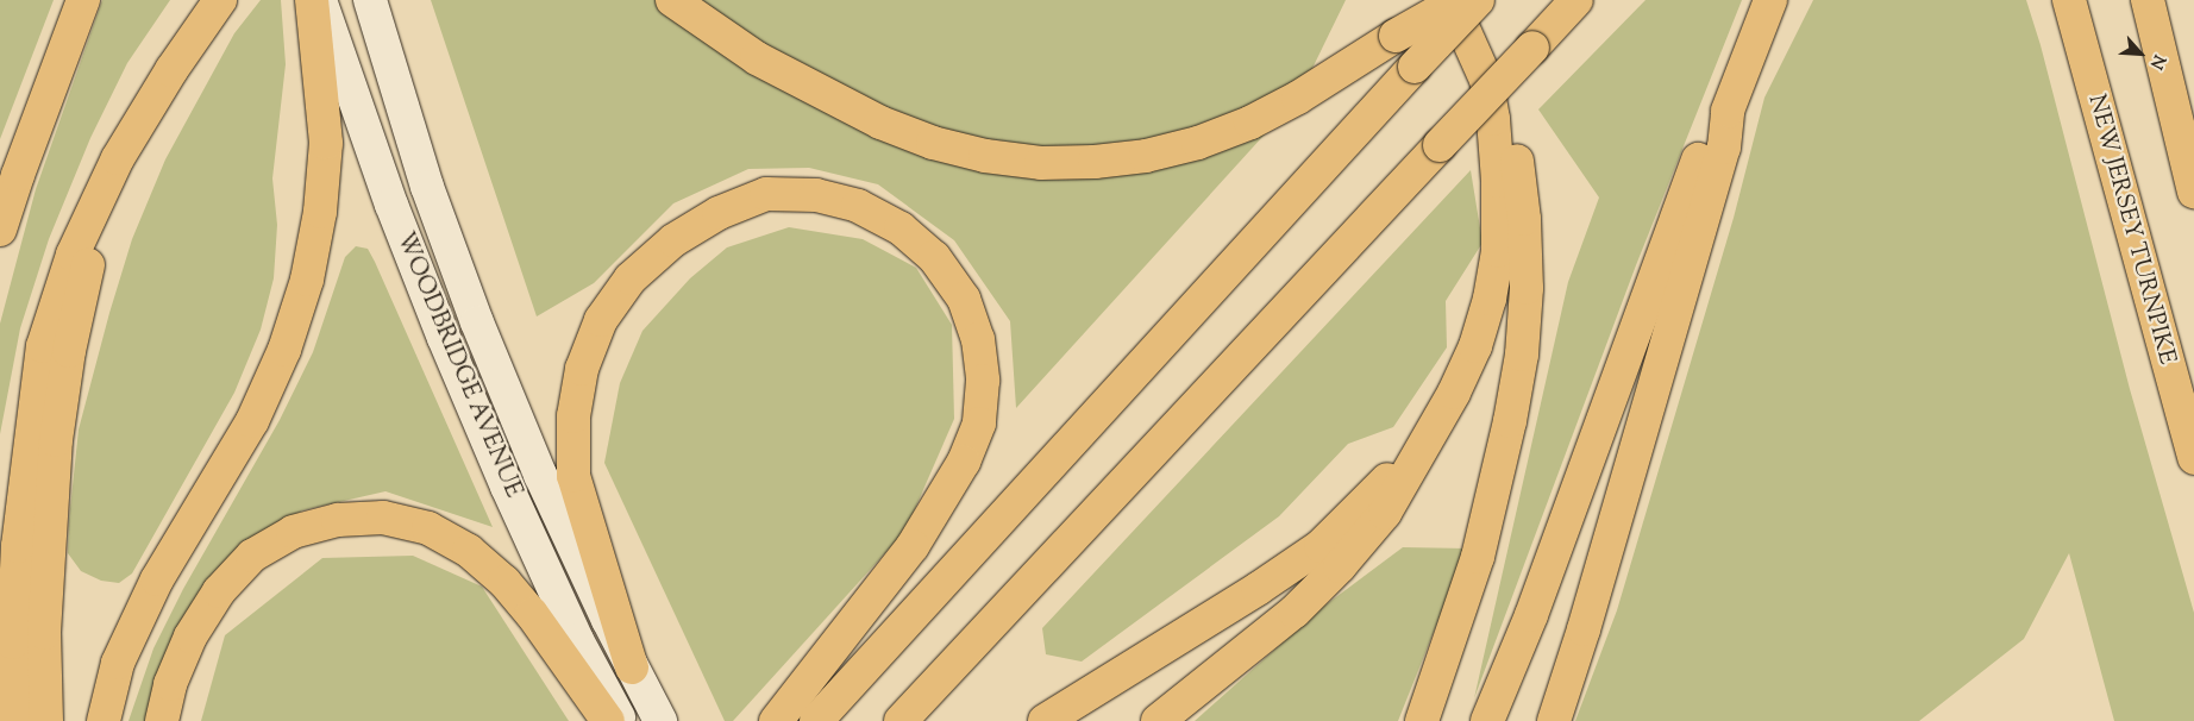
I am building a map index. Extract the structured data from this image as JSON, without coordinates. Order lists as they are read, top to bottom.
{
  "streets": {
    "highway": ["NEW JERSEY TURNPIKE"],
    "main road": ["WOODBRIDGE AVENUE"]
  },
  "north": "bottom right"
}
